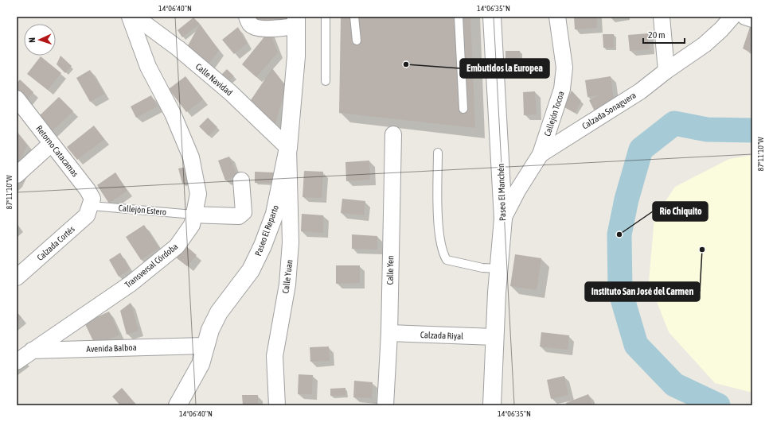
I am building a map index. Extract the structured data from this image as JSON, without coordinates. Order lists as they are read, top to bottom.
{
  "streets": {
    "street": [
      "Calle Navidad",
      "Calzada Sonaguera",
      "Callejón Tocoa",
      "Retorno Catacamas",
      "Paseo El Manchén",
      "Paseo El Reparto",
      "Calzada Cortés",
      "Transversal Córdoba",
      "Calle Yen",
      "Calle Yuan",
      "Calzada Riyal",
      "Avenida Balboa"
    ],
    "lane": ["Callejón Estero"]
  },
  "crossings": [
    ["Calle Navidad", "Paseo El Reparto"],
    ["Calle Navidad", "Calle Yuan"],
    ["Calzada Sonaguera", "Callejón Tocoa"],
    ["Calzada Sonaguera", "Paseo El Manchén"],
    ["Retorno Catacamas", "Callejón Estero"],
    ["Retorno Catacamas", "Calzada Cortés"],
    ["Paseo El Manchén", "Calzada Riyal"],
    ["Callejón Estero", "Calzada Cortés"],
    ["Callejón Estero", "Transversal Córdoba"],
    ["Paseo El Reparto", "Calle Yuan"],
    ["Paseo El Reparto", "Avenida Balboa"],
    ["Transversal Córdoba", "Avenida Balboa"],
    ["Calle Yen", "Calzada Riyal"]
  ],
  "places": ["Embutidos la Europea", "Río Chiquito", "Instituto San José del Carmen"],
  "scale_bar": "20 m",
  "north": "left",
  "coordinates": ["14°06'40\"N", "14°06'35\"N", "87°11'10\"W"]
}
